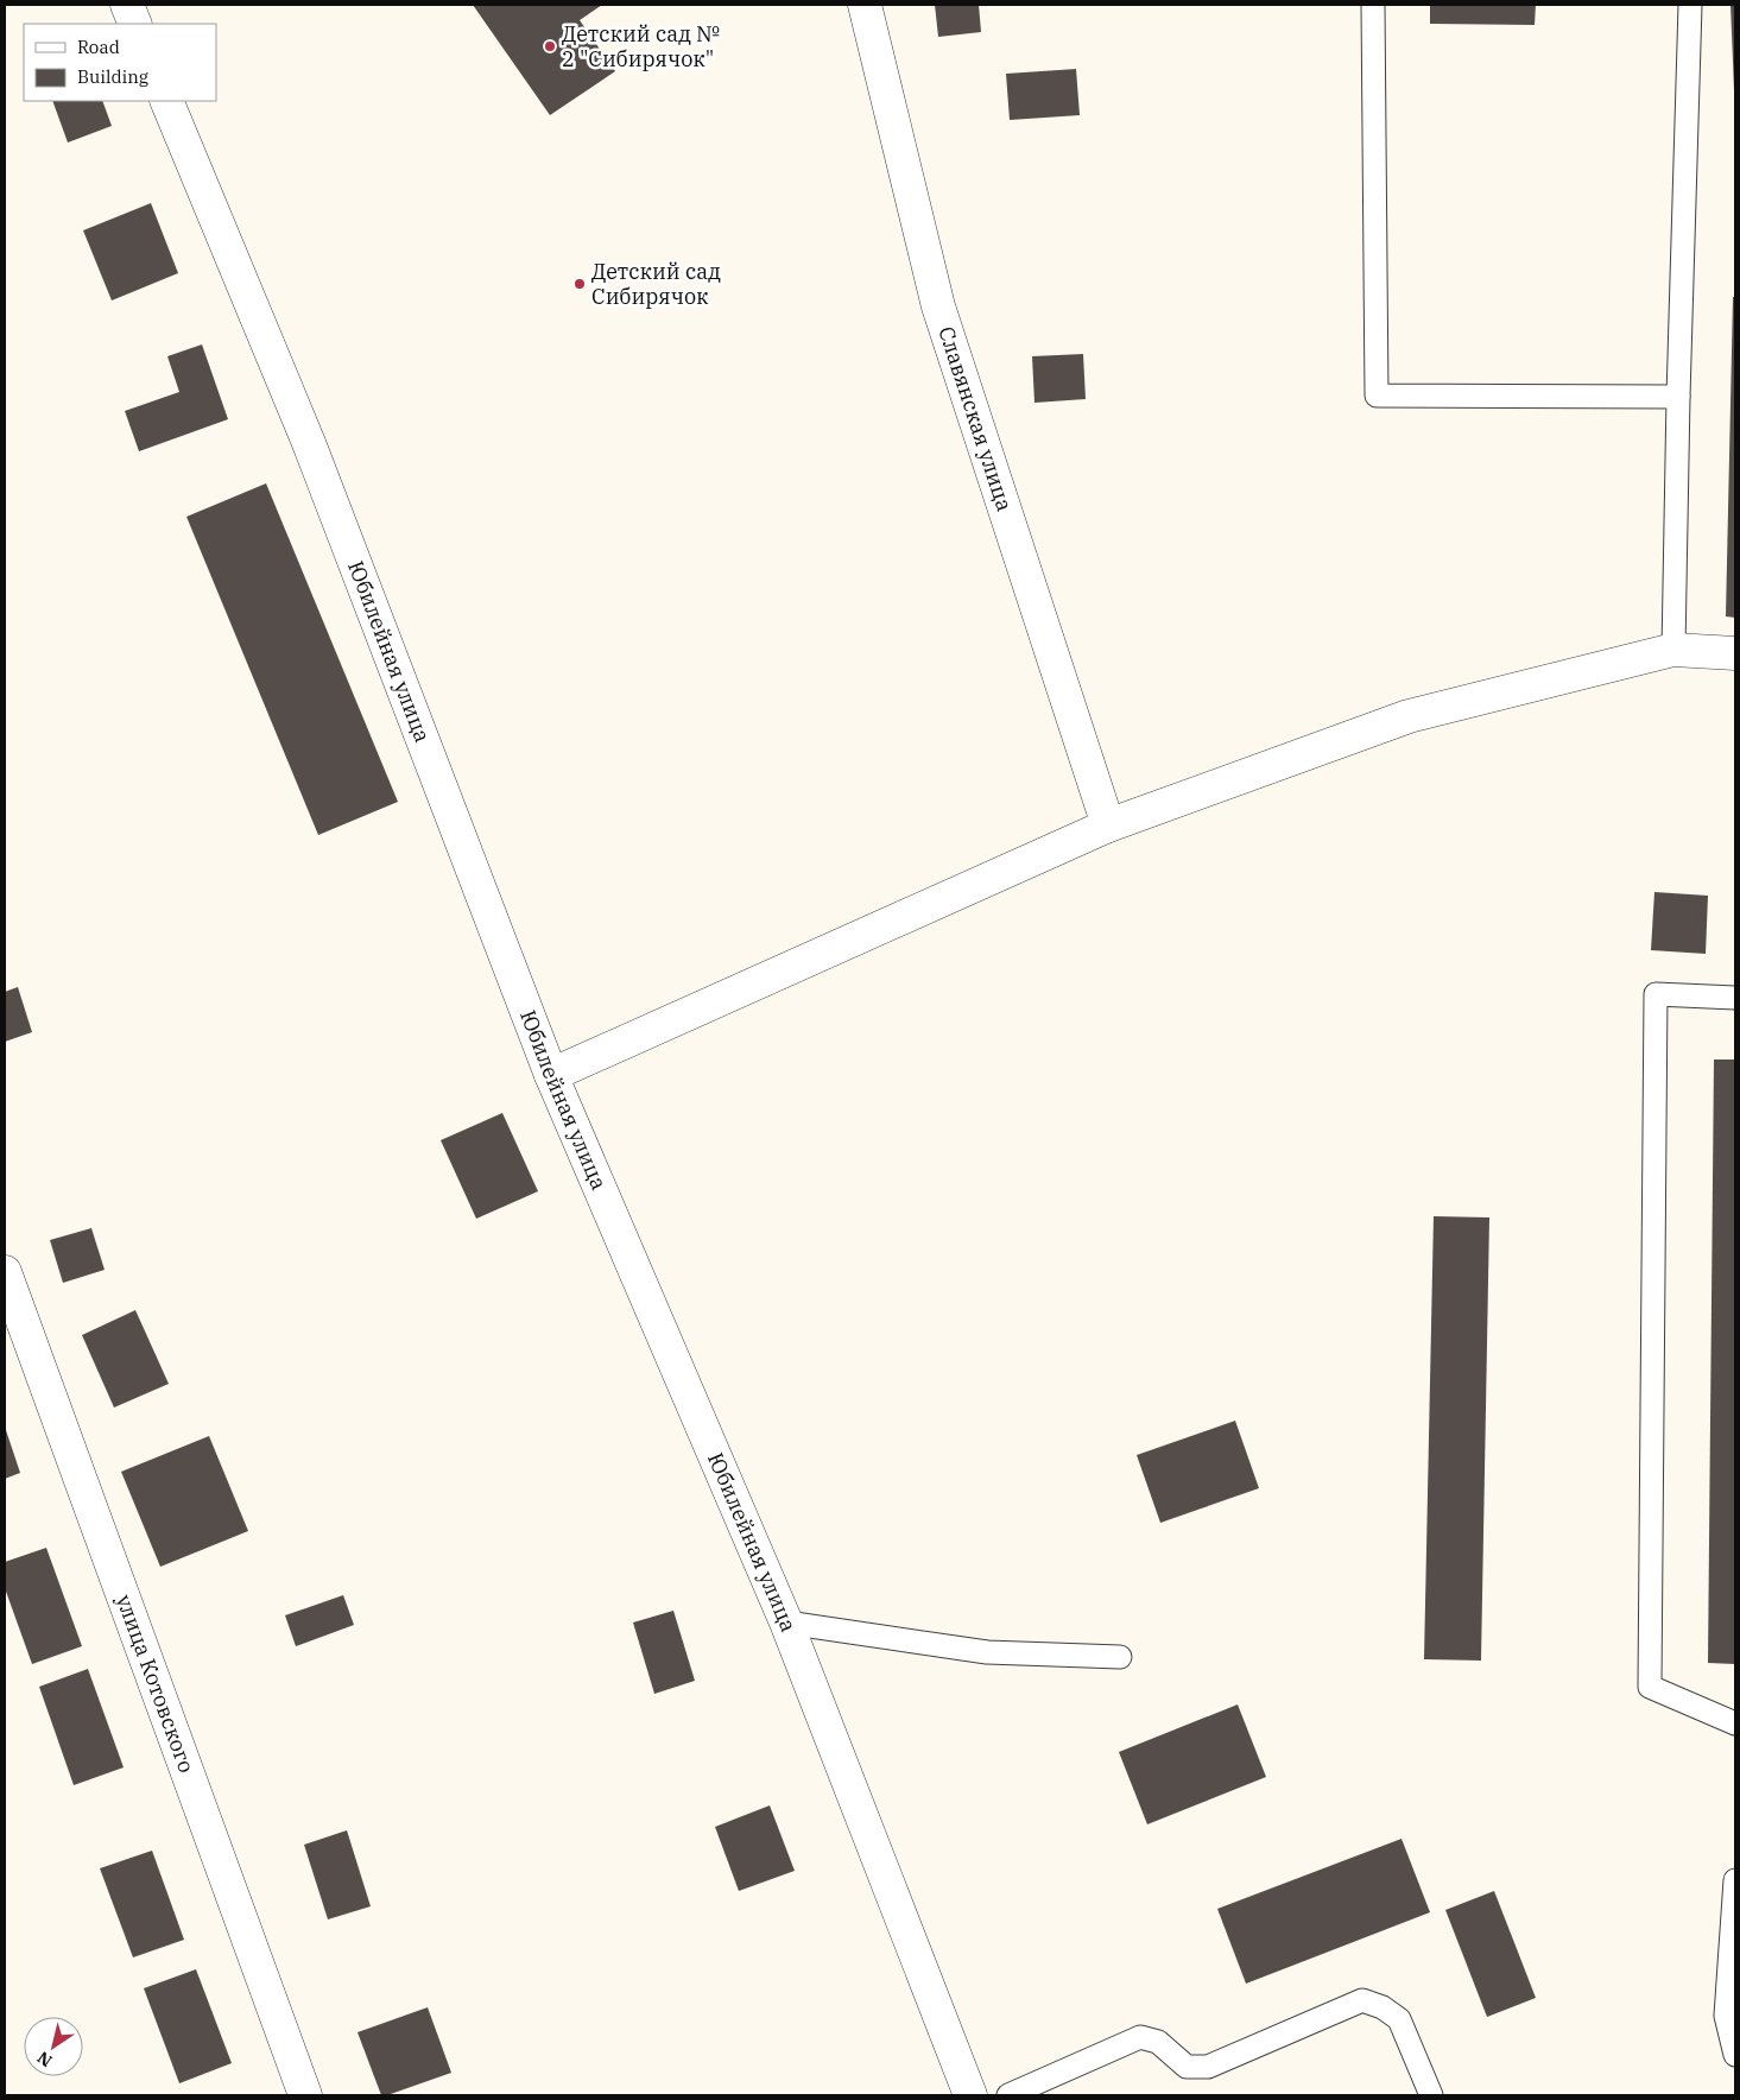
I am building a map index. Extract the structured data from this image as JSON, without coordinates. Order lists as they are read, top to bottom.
{
  "streets": {
    "street": ["Славянская улица", "Юбилейная улица", "улица Котовского"]
  },
  "places": ["Детский сад № 2 \"Сибирячок\"", "Детский сад Сибирячок"],
  "legend": ["Road", "Building"],
  "north": "bottom left"
}
